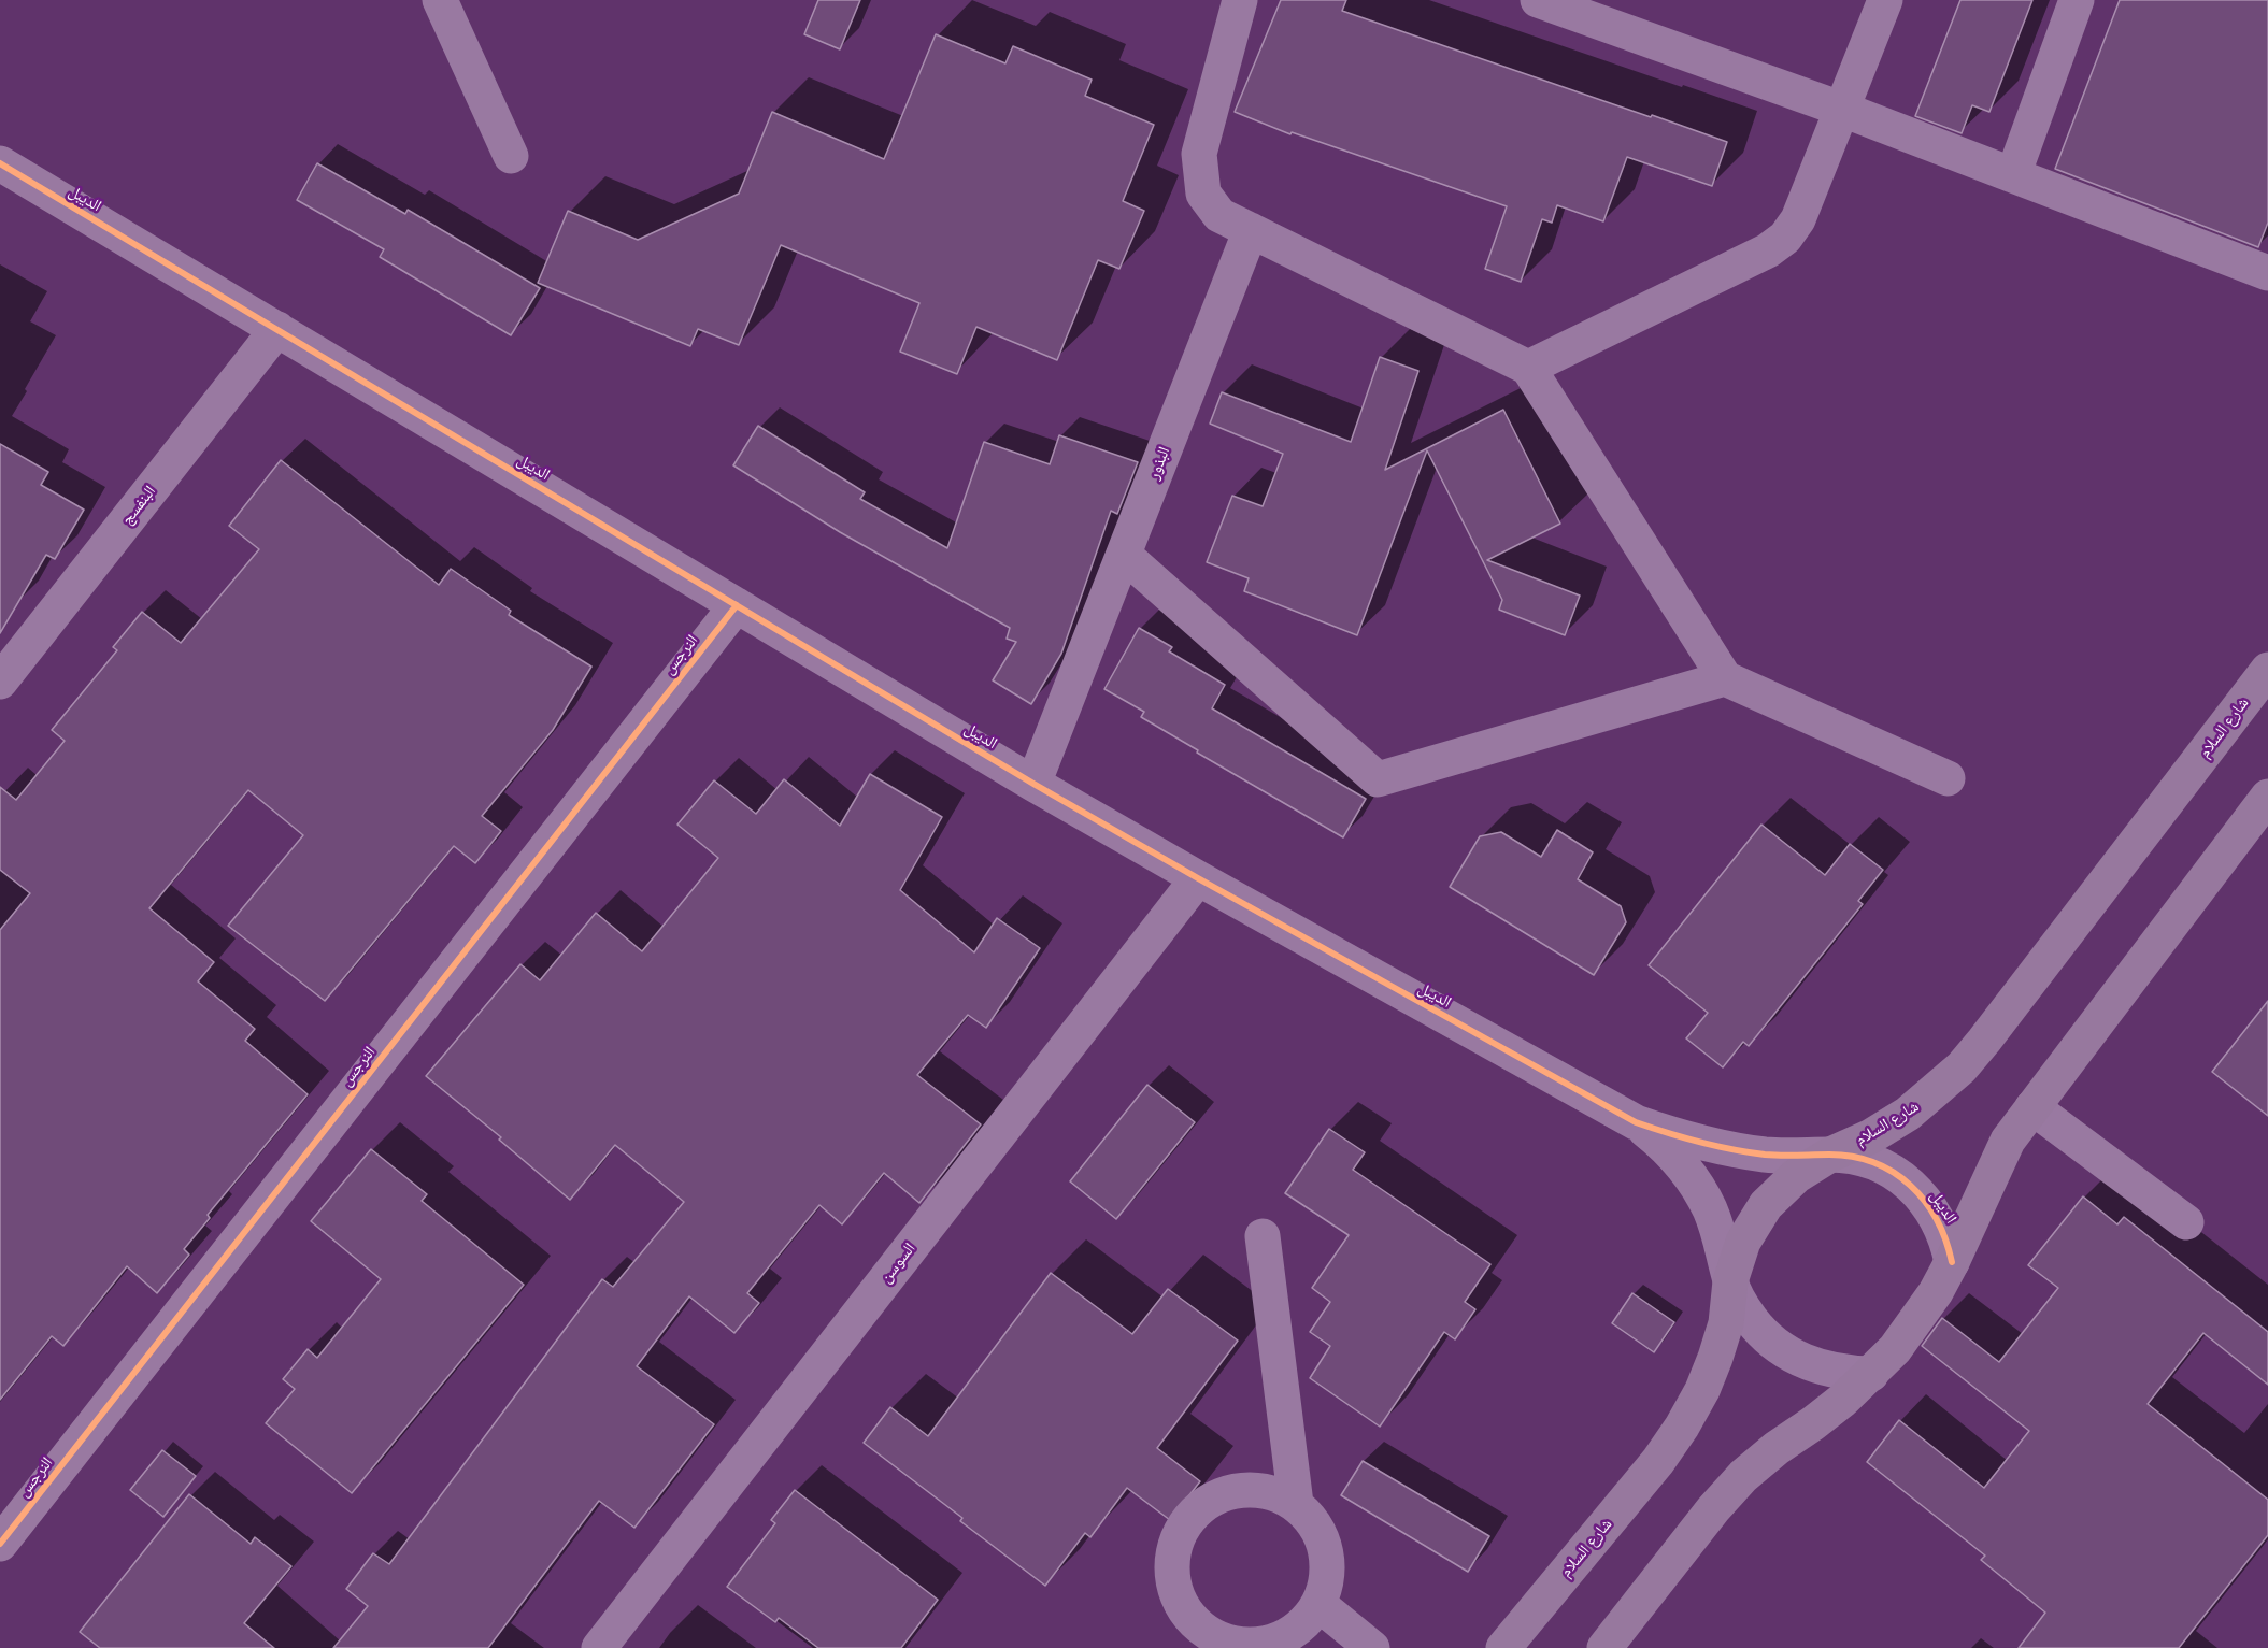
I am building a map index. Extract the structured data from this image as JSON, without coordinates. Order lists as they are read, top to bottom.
{
  "streets": {
    "main road": ["شارع السلام"],
    "street": [
      "الديبل",
      "البذور",
      "البنفسج",
      "النرجس",
      "السوسن"
    ]
  },
  "crossings": [
    ["الديبل", "البذور"],
    ["الديبل", "البنفسج"],
    ["الديبل", "النرجس"],
    ["الديبل", "شارع السلام"],
    ["الديبل", "السوسن"]
  ]
}
